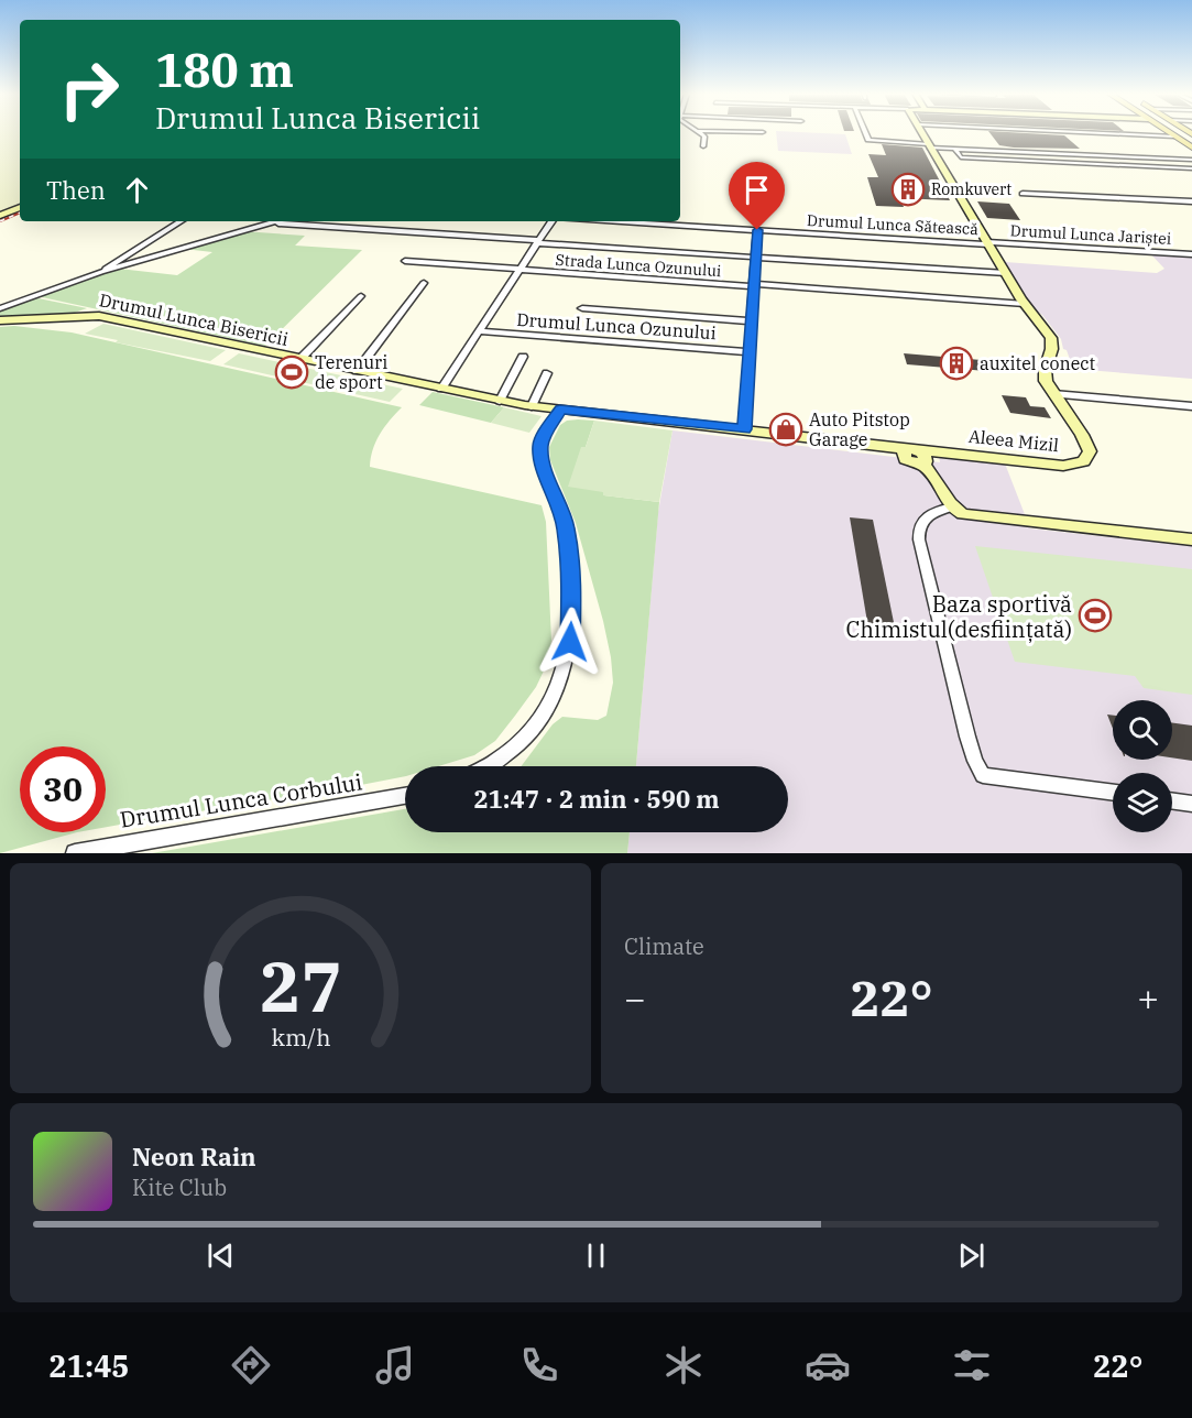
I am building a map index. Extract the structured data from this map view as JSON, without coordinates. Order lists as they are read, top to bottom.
{
  "streets": {
    "street": [
      "Drumul Lunca Sătească",
      "Drumul Lunca Jariștei",
      "Strada Lunca Ozunului",
      "Drumul Lunca Bisericii",
      "Drumul Lunca Ozunului",
      "Aleea Mizil",
      "Drumul Lunca Corbului"
    ]
  },
  "crossings": [
    ["Drumul Lunca Sătească", "Drumul Lunca Jariștei"],
    ["Drumul Lunca Sătească", "Aleea Mizil"],
    ["Drumul Lunca Jariștei", "Aleea Mizil"],
    ["Strada Lunca Ozunului", "Aleea Mizil"]
  ],
  "places": {
    "building": ["Romkuvert", "auxitel conect"],
    "sports": ["Terenuri de sport", "Baza sportivă Chimistul(desființată)"],
    "shop": ["Auto Pitstop Garage"]
  },
  "page": {
    "turn": ["180 m", "Drumul Lunca Bisericii"],
    "then": "Then",
    "limit": "30",
    "trip": "21:47 · 2 min · 590 m",
    "tile": "Climate",
    "heat": ["−", "22°", "+"],
    "song": ["Neon Rain", "Kite Club"],
    "tabs": ["21:45", "22°"],
    "gauge": ["27", "km/h"]
  }
}
